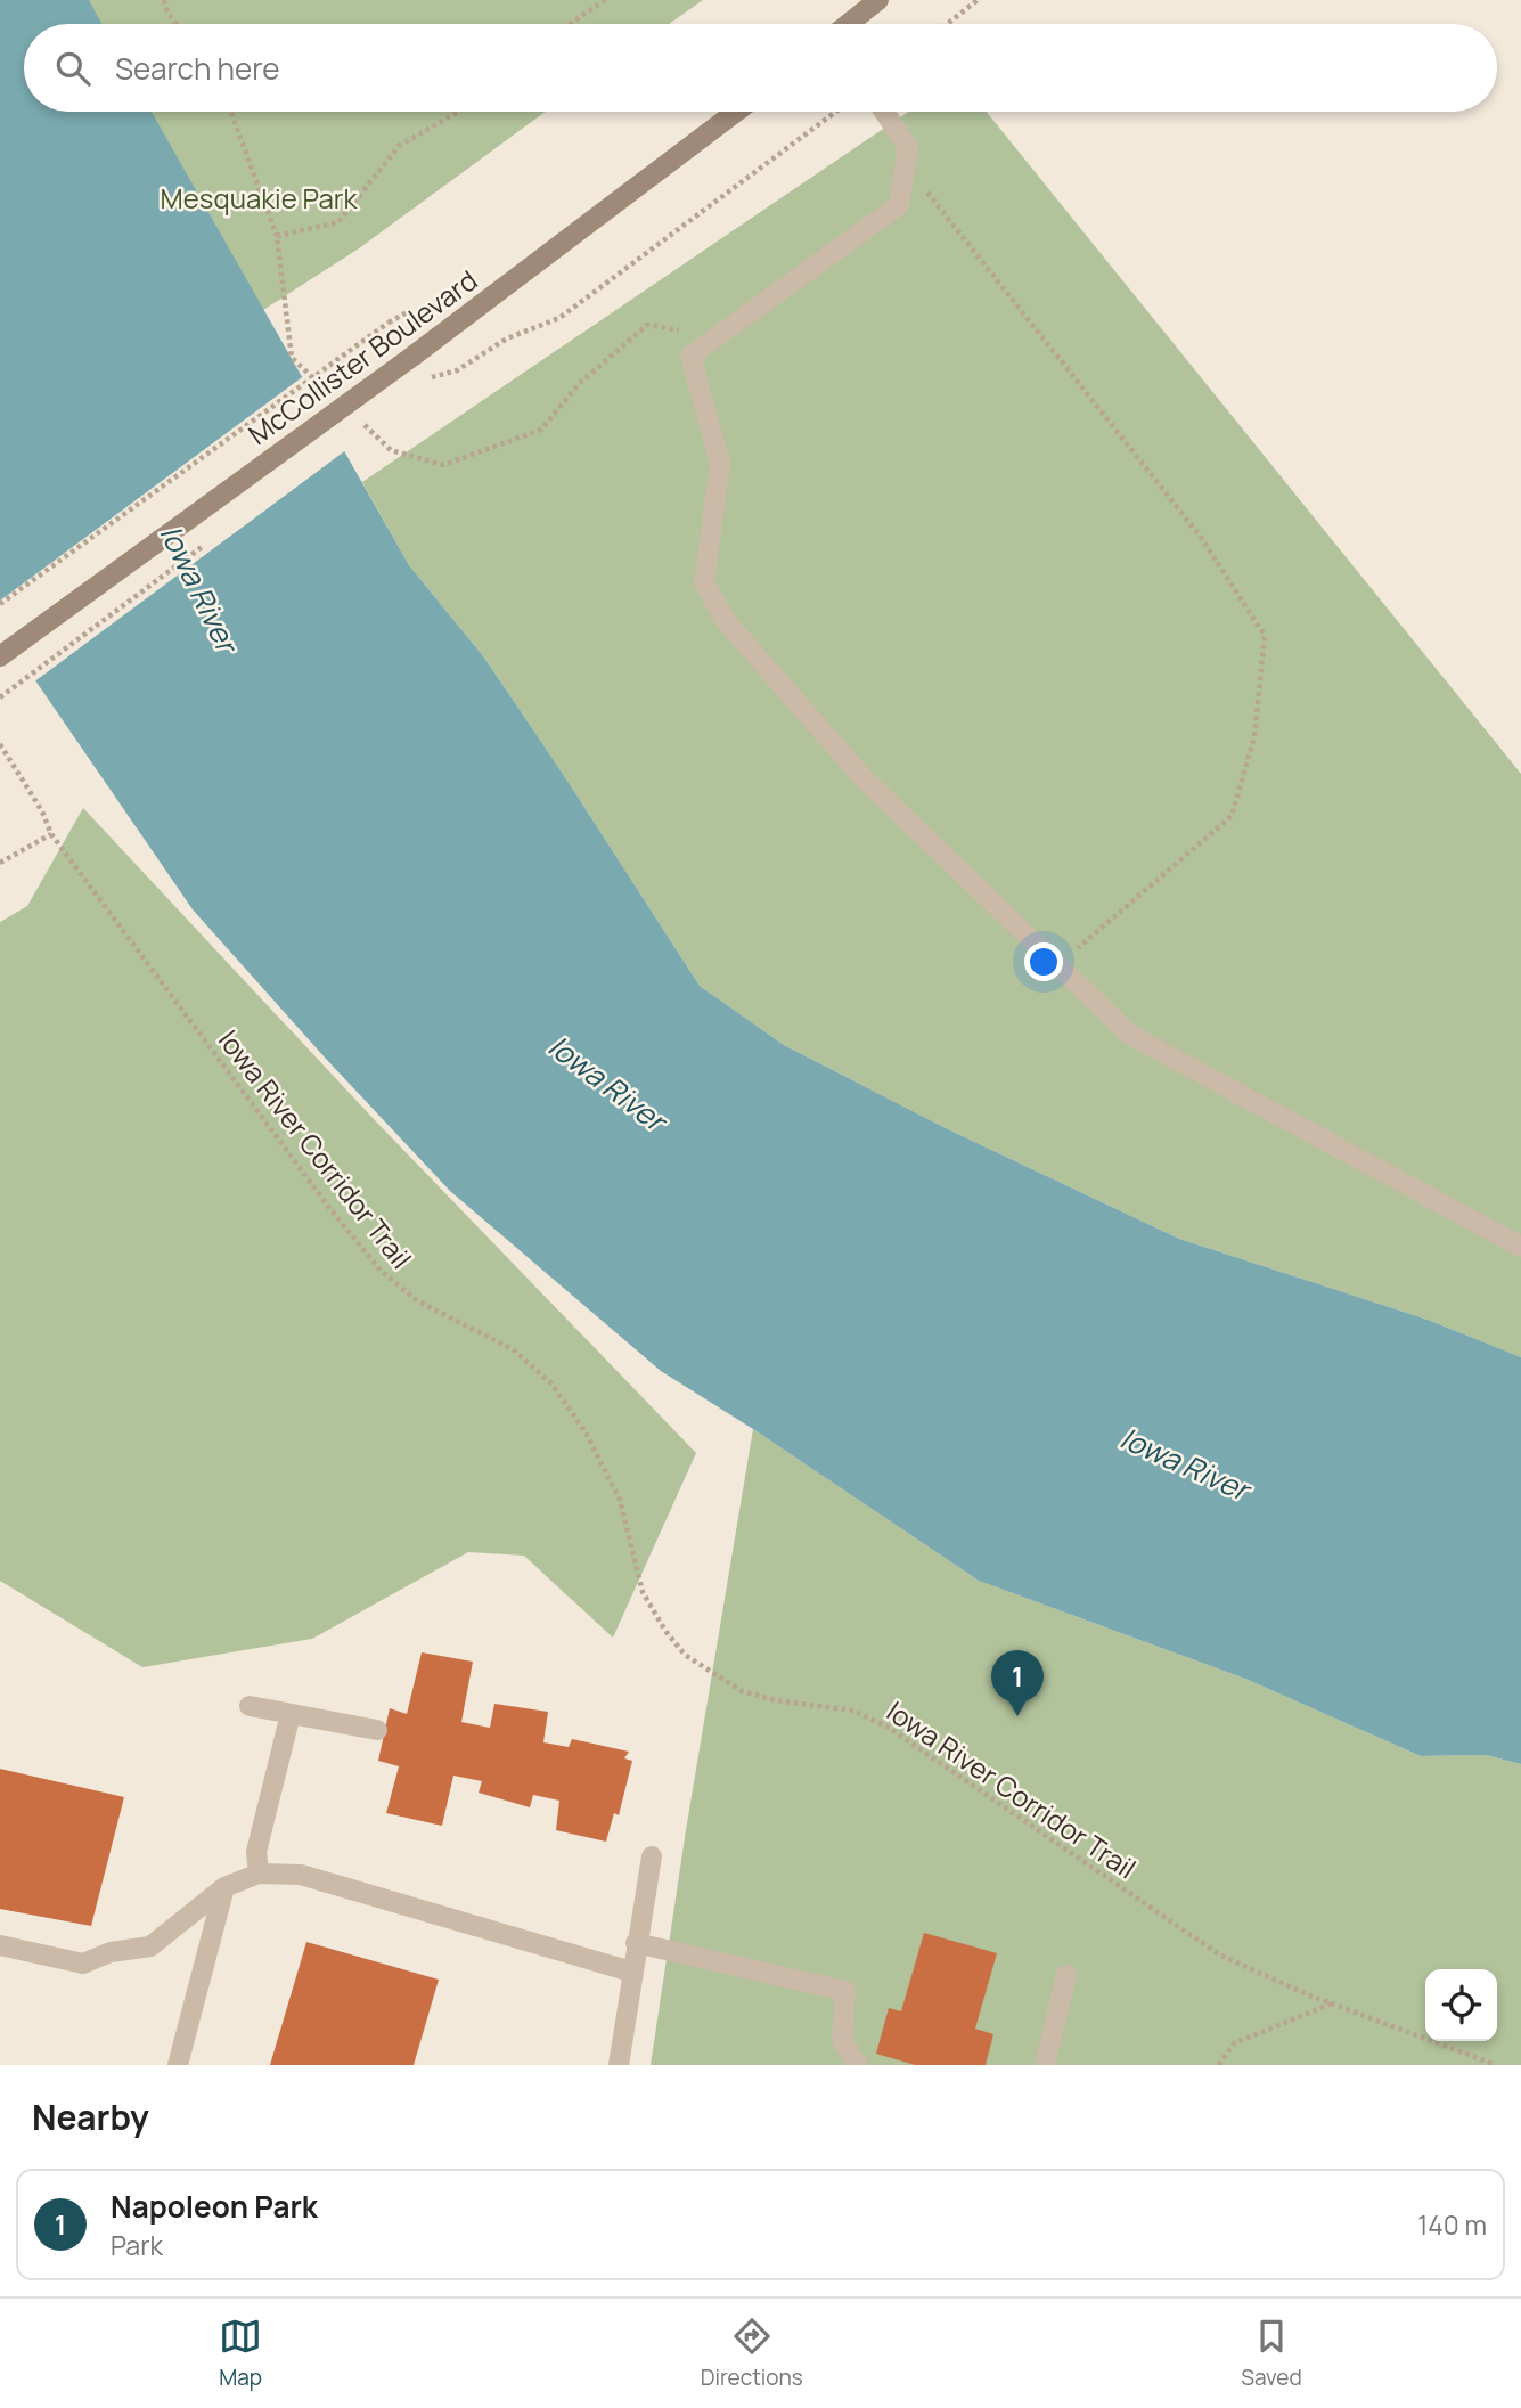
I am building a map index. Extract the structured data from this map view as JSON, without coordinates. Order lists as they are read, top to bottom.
{
  "streets": {
    "main road": ["McCollister Boulevard"],
    "path": ["Iowa River Corridor Trail"]
  },
  "water": ["Iowa River"],
  "parks": ["Mesquakie Park"],
  "page": {
    "search": "Search here",
    "pins": "1",
    "heading": "Nearby",
    "list": [
      {
        "mark": "1",
        "name": "Napoleon Park",
        "note": "Park",
        "value": "140 m"
      }
    ],
    "nav": ["Map", "Directions", "Saved"]
  }
}
